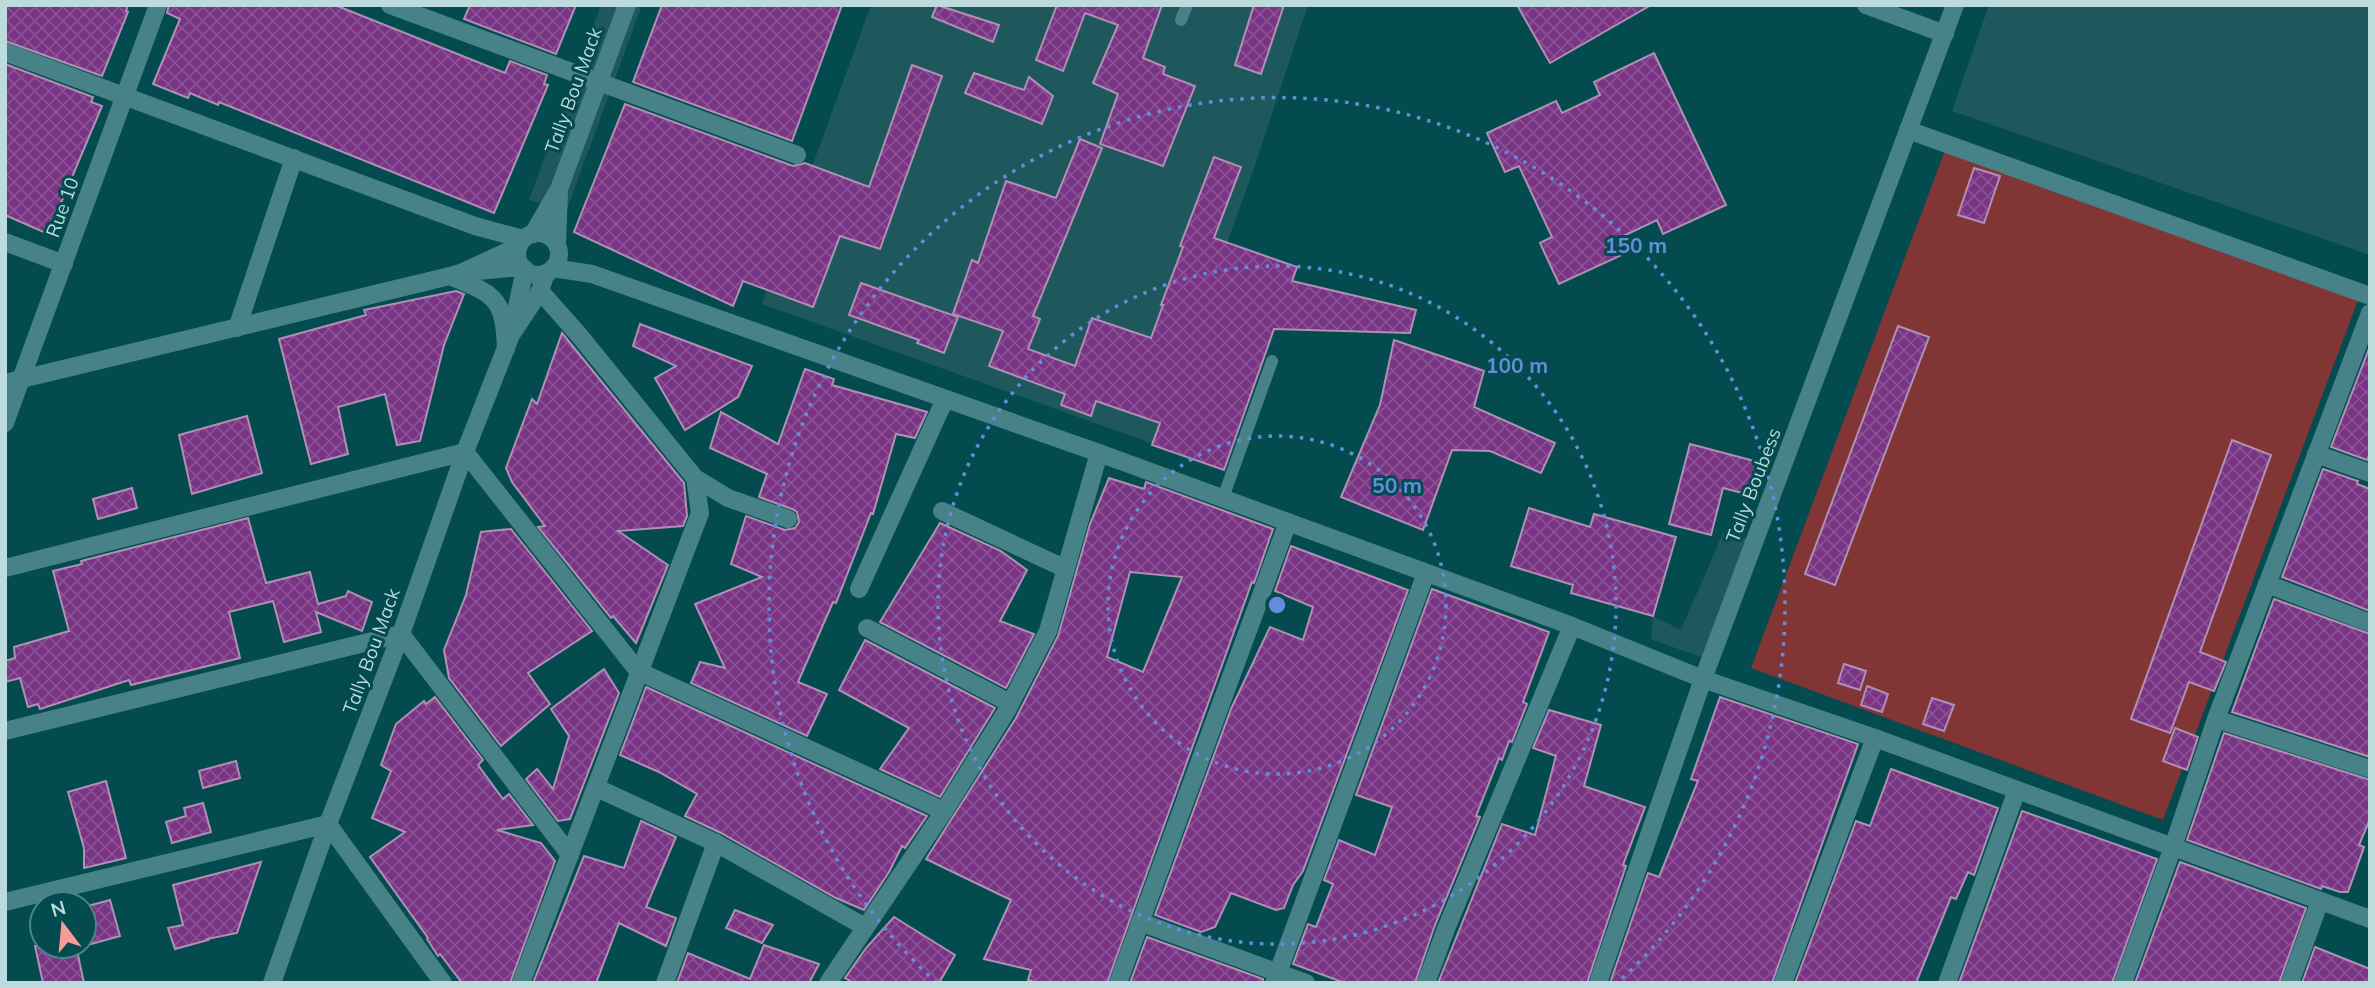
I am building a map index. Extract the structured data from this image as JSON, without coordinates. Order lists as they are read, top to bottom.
{
  "streets": {
    "street": ["Tally Bou Mack", "Rue 10", "Tally Boubess"]
  },
  "north": "top",
  "rings": ["150 m", "100 m", "50 m"]
}
